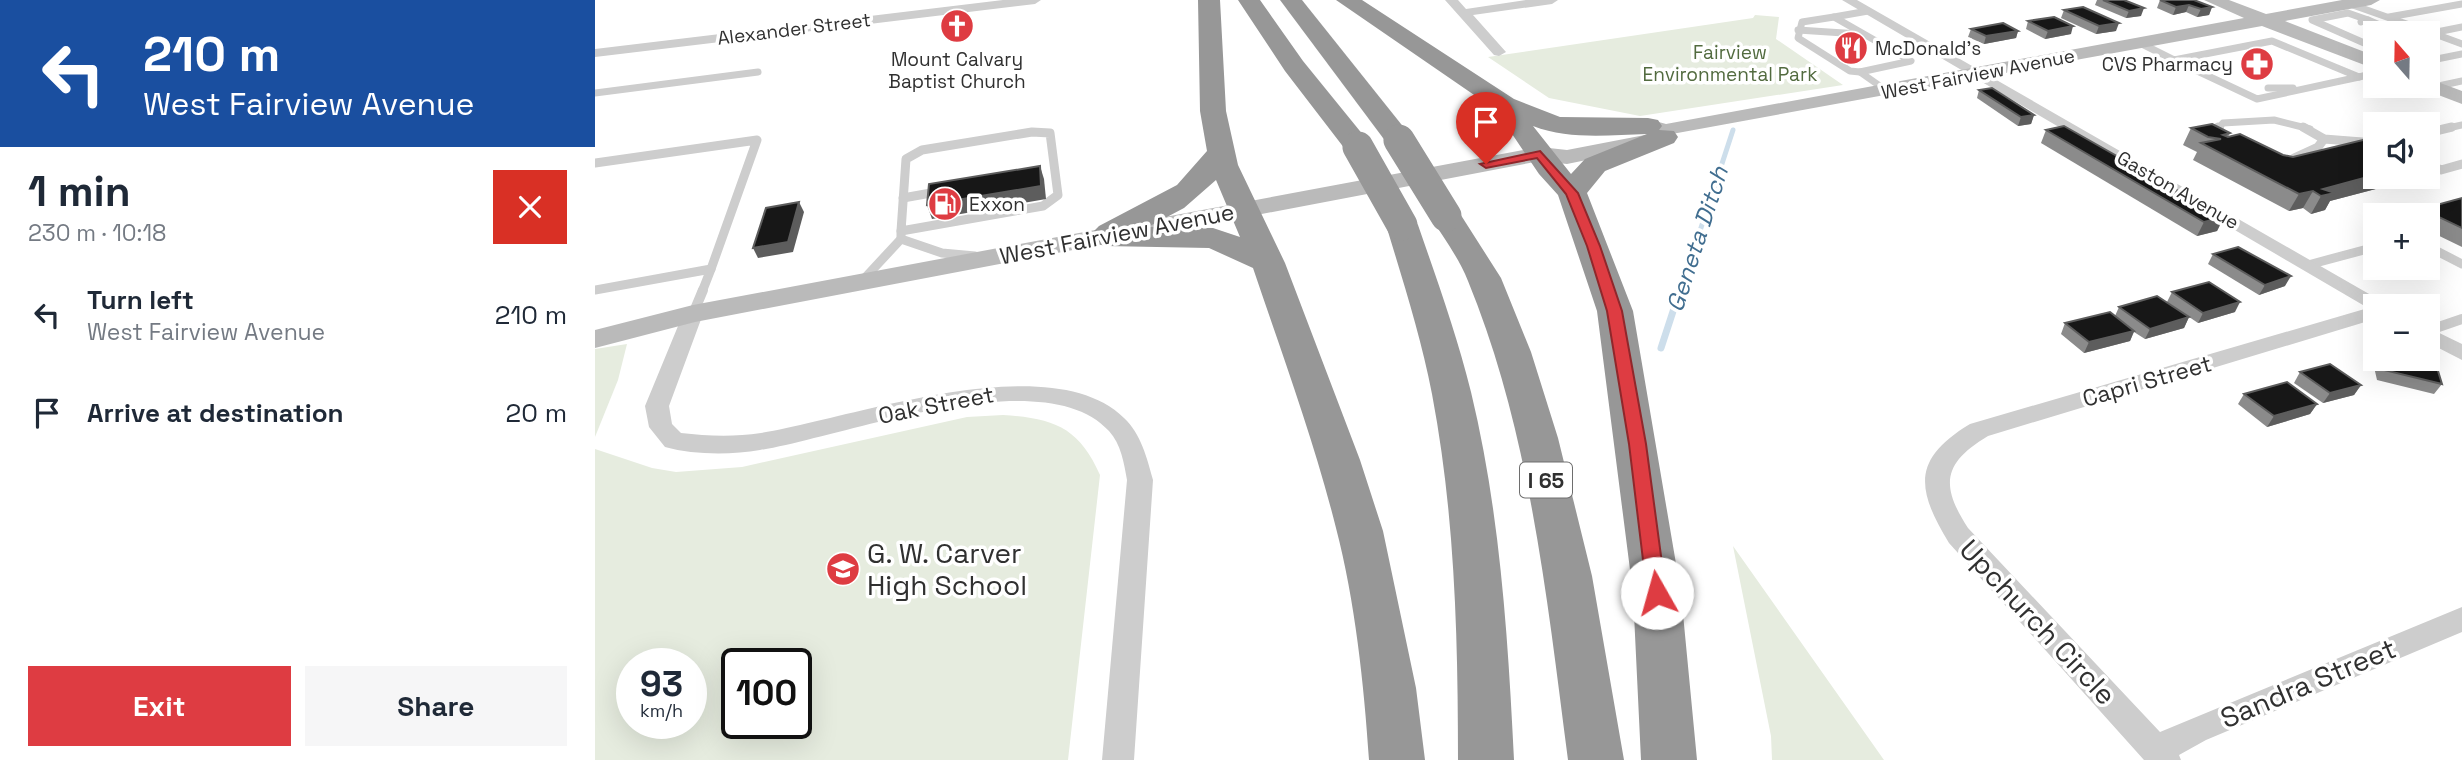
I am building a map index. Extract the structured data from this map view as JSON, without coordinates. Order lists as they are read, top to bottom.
{
  "streets": {
    "highway": ["I 65"],
    "main road": ["West Fairview Avenue"],
    "street": [
      "Alexander Street",
      "Gaston Avenue",
      "Capri Street",
      "Oak Street",
      "Upchurch Circle",
      "Sandra Street"
    ]
  },
  "crossings": [
    ["West Fairview Avenue", "Gaston Avenue"],
    ["West Fairview Avenue", "Oak Street"],
    ["Capri Street", "Upchurch Circle"],
    ["Upchurch Circle", "Sandra Street"]
  ],
  "water": ["Geneta Ditch"],
  "parks": ["Fairview Environmental Park"],
  "places": {
    "church": ["Mount Calvary Baptist Church"],
    "restaurant": ["McDonald's"],
    "pharmacy": ["CVS Pharmacy"],
    "fuel station": ["Exxon"],
    "school or university": ["G. W. Carver High School"]
  },
  "north": "top",
  "page": {
    "turn": ["210 m", "West Fairview Avenue"],
    "map_buttons": ["+", "−"],
    "heading": ["1 min", "230 m · 10:18"],
    "list": [
      {
        "name": "Turn left",
        "note": "West Fairview Avenue",
        "value": "210 m"
      },
      {
        "name": "Arrive at destination",
        "value": "20 m"
      }
    ],
    "speed": "93 km/h",
    "limit": "100",
    "buttons": ["Exit", "Share"]
  }
}
